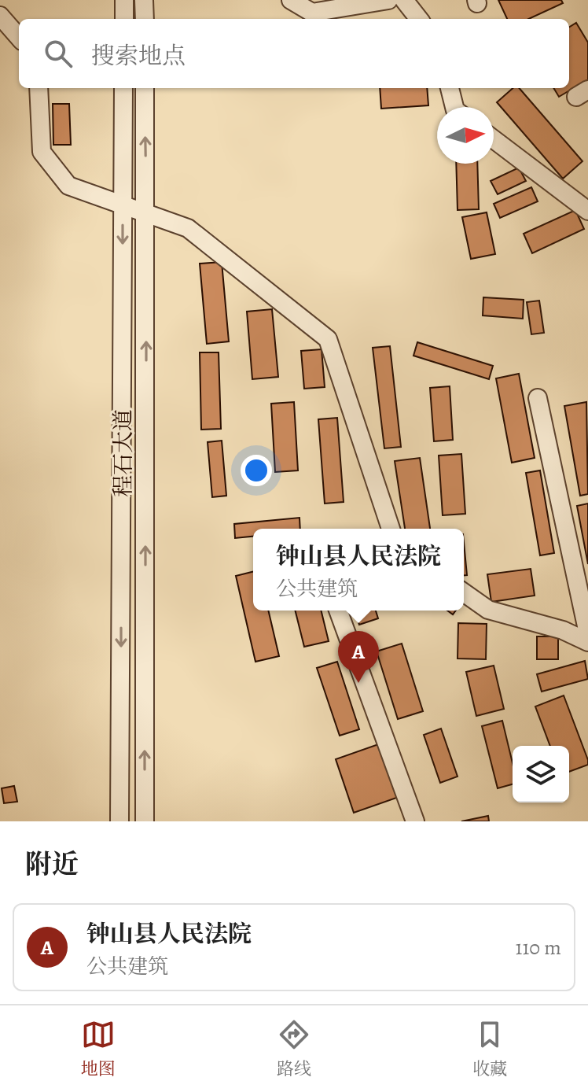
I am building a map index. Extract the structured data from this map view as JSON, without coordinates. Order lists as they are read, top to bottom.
{
  "streets": {
    "street": ["程石大道"]
  },
  "north": "right",
  "page": {
    "search": "搜索地点",
    "popup": ["钟山县人民法院", "公共建筑"],
    "pins": "A",
    "heading": "附近",
    "list": [
      {
        "mark": "A",
        "name": "钟山县人民法院",
        "note": "公共建筑",
        "value": "110 m"
      }
    ],
    "nav": ["地图", "路线", "收藏"]
  }
}
